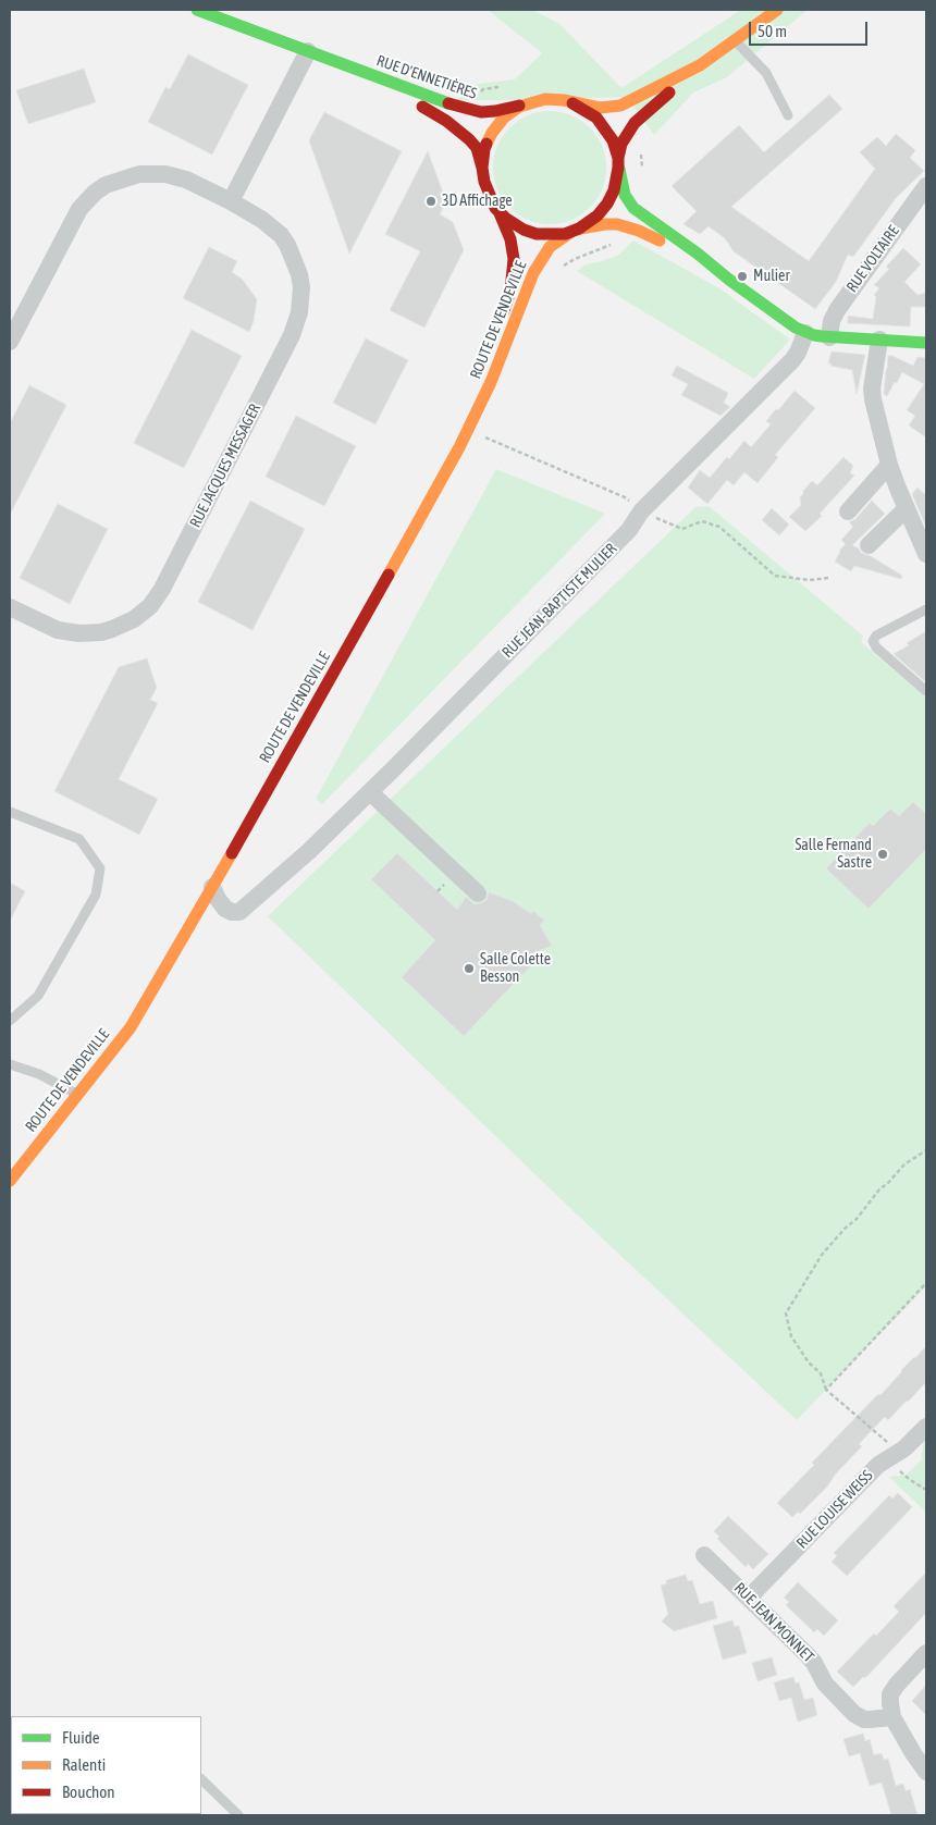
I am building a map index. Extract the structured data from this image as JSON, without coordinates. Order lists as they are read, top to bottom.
{
  "streets": {
    "main road": ["RUE D'ENNETIÈRES", "ROUTE DE VENDEVILLE"],
    "street": [
      "RUE VOLTAIRE",
      "RUE JACQUES MESSAGER",
      "RUE JEAN-BAPTISTE MULIER",
      "RUE LOUISE WEISS",
      "RUE JEAN MONNET"
    ]
  },
  "crossings": [
    ["RUE D'ENNETIÈRES", "ROUTE DE VENDEVILLE"],
    ["ROUTE DE VENDEVILLE", "RUE JEAN-BAPTISTE MULIER"],
    ["RUE LOUISE WEISS", "RUE JEAN MONNET"]
  ],
  "places": [
    "3D Affichage",
    "Mulier",
    "Salle Fernand Sastre",
    "Salle Colette Besson"
  ],
  "legend": ["Fluide", "Ralenti", "Bouchon"],
  "scale_bar": "50 m"
}
